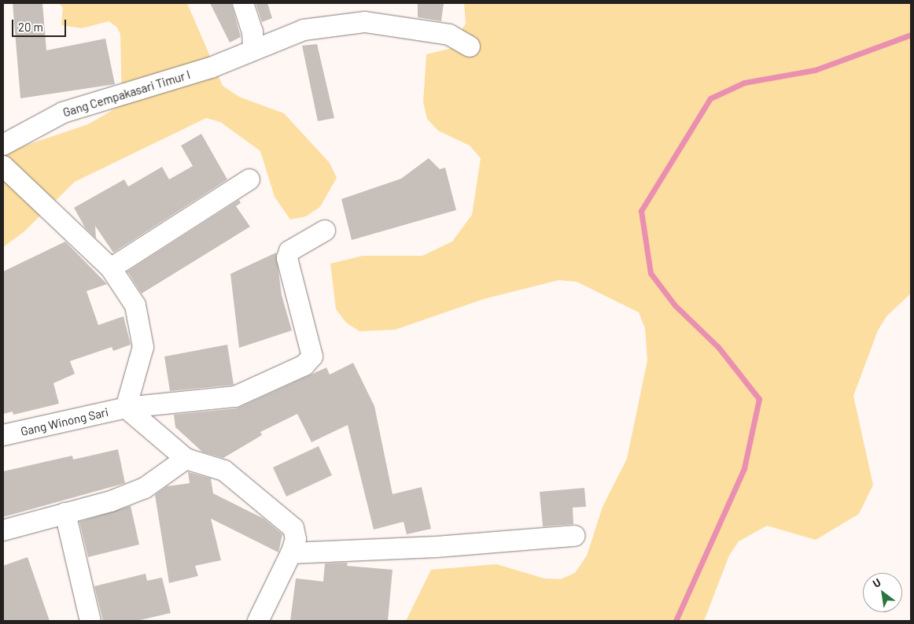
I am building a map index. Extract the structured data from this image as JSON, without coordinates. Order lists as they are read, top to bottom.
{
  "streets": {
    "street": ["Gang Cempakasari Timur I", "Gang Winong Sari"]
  },
  "scale_bar": "20 m",
  "north": "top left"
}
